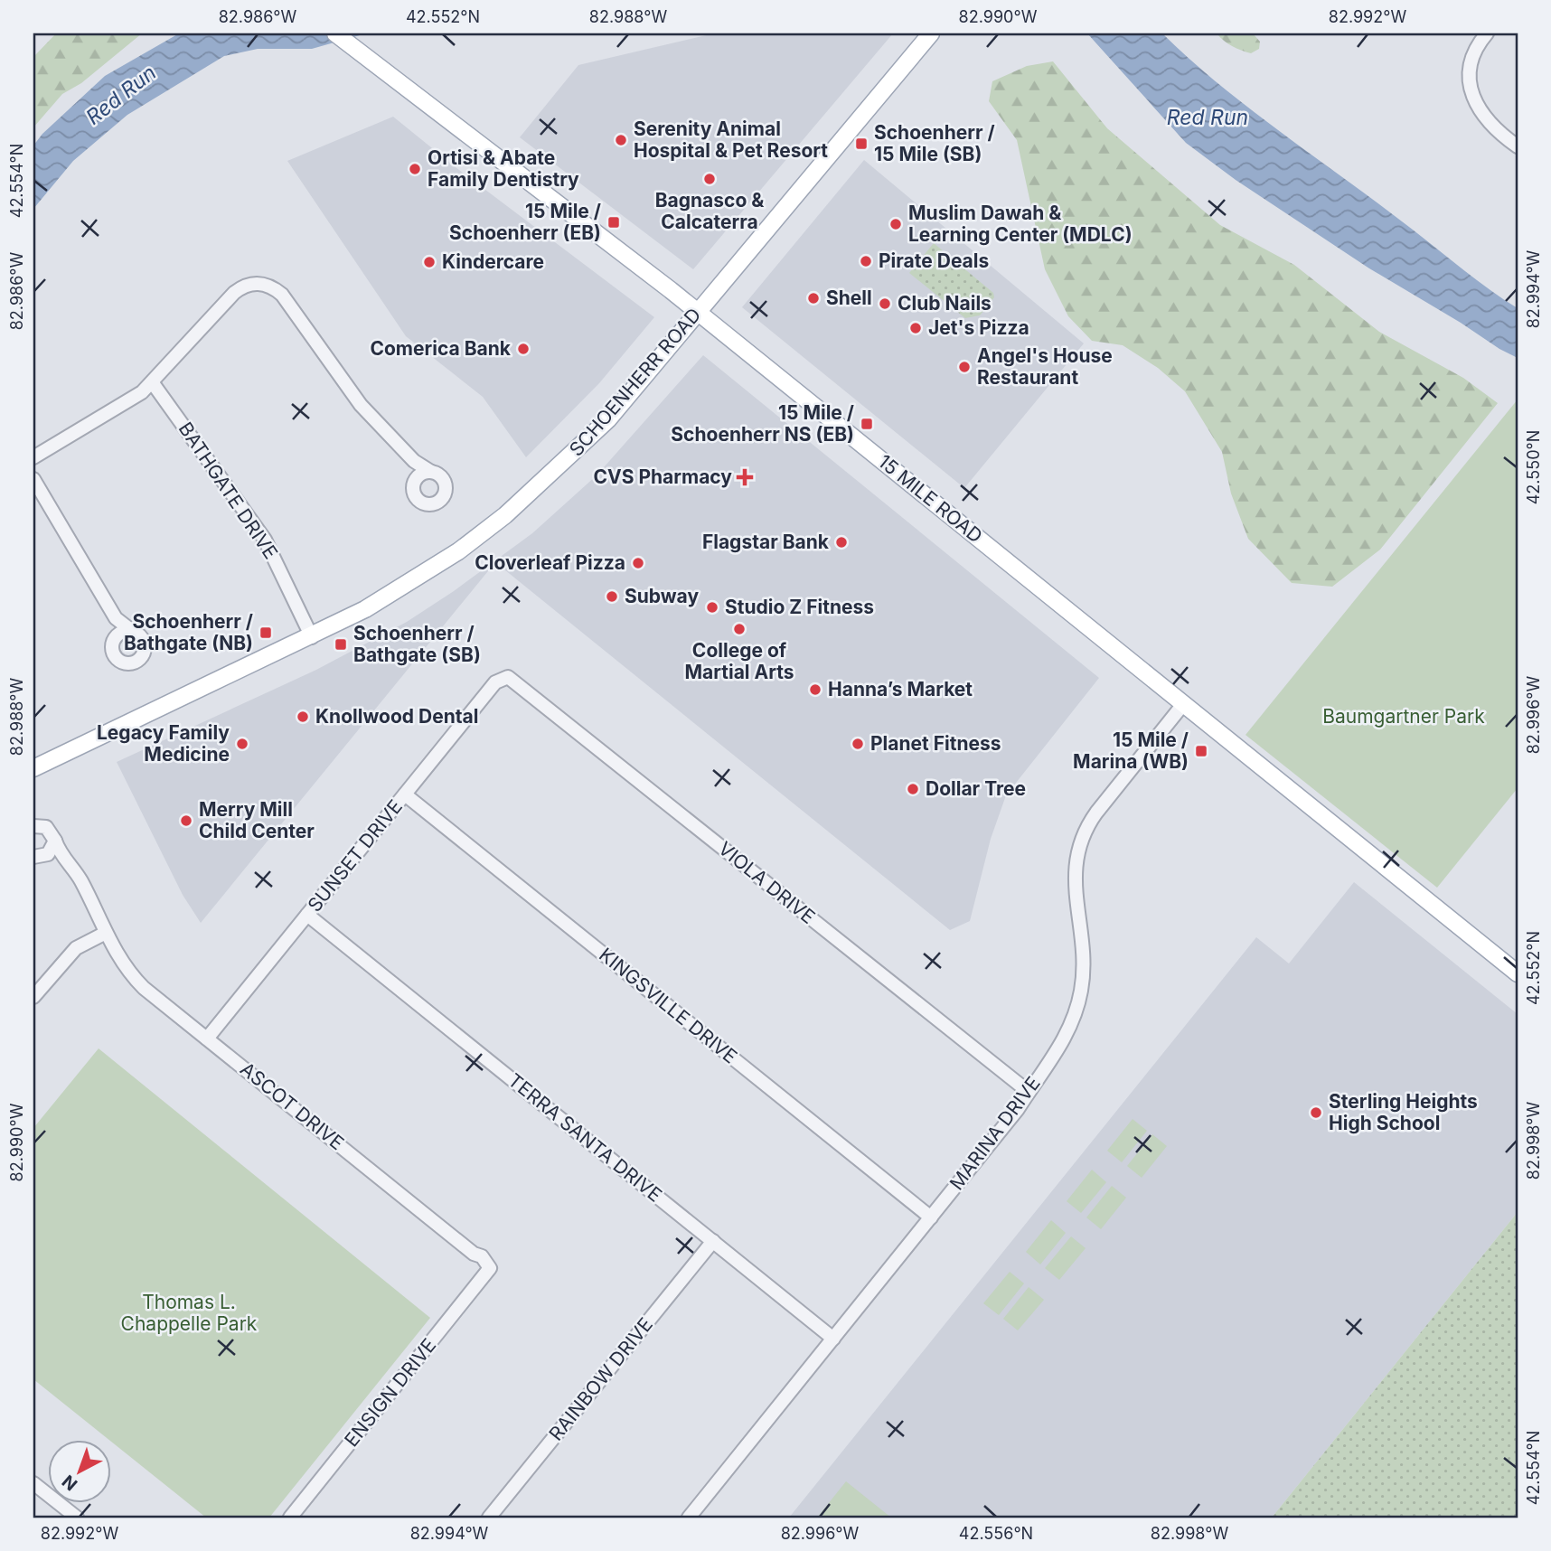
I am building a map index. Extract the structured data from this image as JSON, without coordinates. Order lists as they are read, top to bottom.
{
  "streets": {
    "main road": ["SCHOENHERR ROAD", "15 MILE ROAD"],
    "street": [
      "BATHGATE DRIVE",
      "SUNSET DRIVE",
      "VIOLA DRIVE",
      "KINGSVILLE DRIVE",
      "ASCOT DRIVE",
      "MARINA DRIVE",
      "TERRA SANTA DRIVE",
      "RAINBOW DRIVE",
      "ENSIGN DRIVE"
    ]
  },
  "crossings": [
    ["SCHOENHERR ROAD", "BATHGATE DRIVE"],
    ["SCHOENHERR ROAD", "15 MILE ROAD"],
    ["15 MILE ROAD", "MARINA DRIVE"],
    ["SUNSET DRIVE", "VIOLA DRIVE"],
    ["SUNSET DRIVE", "KINGSVILLE DRIVE"],
    ["SUNSET DRIVE", "ASCOT DRIVE"],
    ["SUNSET DRIVE", "TERRA SANTA DRIVE"],
    ["VIOLA DRIVE", "MARINA DRIVE"],
    ["KINGSVILLE DRIVE", "MARINA DRIVE"],
    ["ASCOT DRIVE", "ENSIGN DRIVE"],
    ["MARINA DRIVE", "TERRA SANTA DRIVE"],
    ["TERRA SANTA DRIVE", "RAINBOW DRIVE"]
  ],
  "water": ["Red Run"],
  "parks": ["Baumgartner Park", "Thomas L. Chappelle Park"],
  "places": {
    "other": [
      "Serenity Animal Hospital & Pet Resort",
      "Ortisi & Abate Family Dentistry",
      "Bagnasco & Calcaterra",
      "Muslim Dawah & Learning Center (MDLC)",
      "Pirate Deals",
      "Kindercare",
      "Shell",
      "Club Nails",
      "Jet's Pizza",
      "Comerica Bank",
      "Angel's House Restaurant",
      "Flagstar Bank",
      "Cloverleaf Pizza",
      "Subway",
      "Studio Z Fitness",
      "College of Martial Arts",
      "Hanna’s Market",
      "Knollwood Dental",
      "Legacy Family Medicine",
      "Planet Fitness",
      "Dollar Tree",
      "Merry Mill Child Center",
      "Sterling Heights High School"
    ],
    "transit": [
      "Schoenherr / 15 Mile (SB)",
      "15 Mile / Schoenherr (EB)",
      "15 Mile / Schoenherr NS (EB)",
      "Schoenherr / Bathgate (NB)",
      "Schoenherr / Bathgate (SB)",
      "15 Mile / Marina (WB)"
    ],
    "health": ["CVS Pharmacy"]
  },
  "north": "bottom left",
  "coordinates": [
    "82.986°W",
    "42.552°N",
    "82.988°W",
    "82.990°W",
    "82.992°W",
    "42.554°N",
    "82.994°W",
    "42.550°N",
    "82.996°W",
    "82.998°W",
    "42.556°N"
  ]
}
